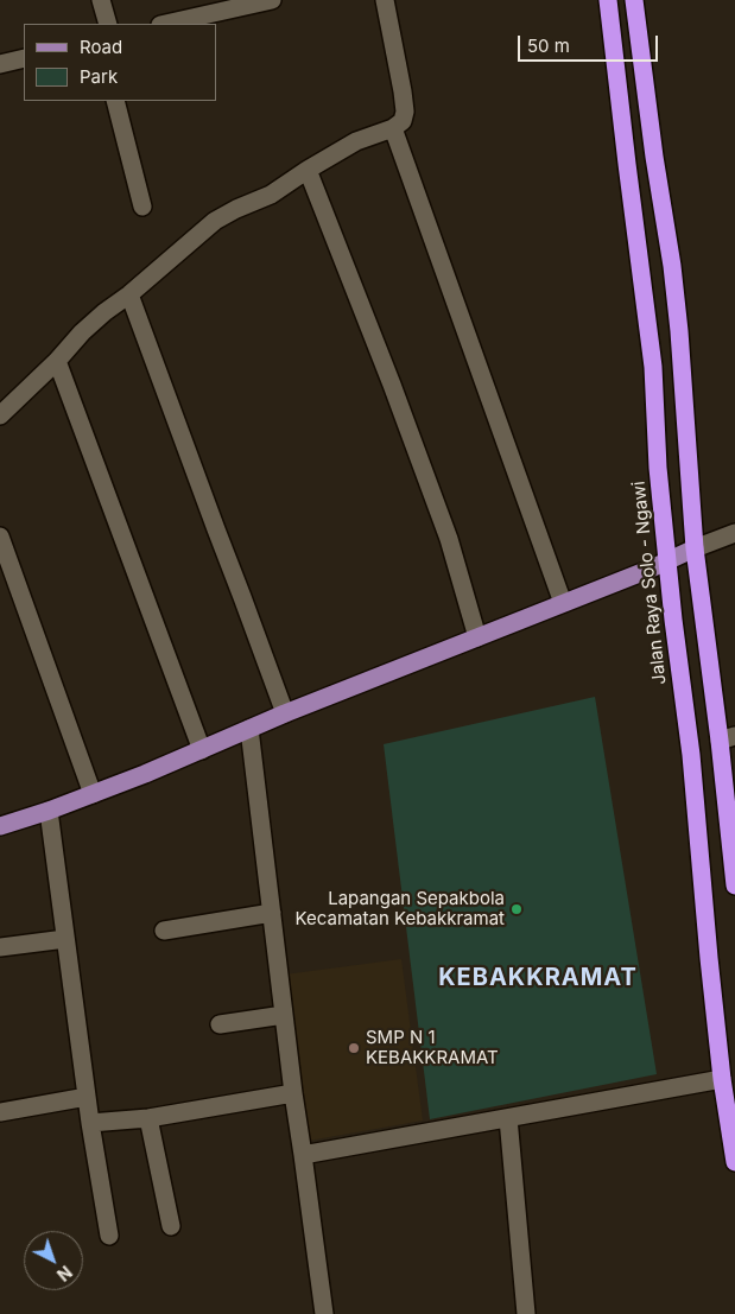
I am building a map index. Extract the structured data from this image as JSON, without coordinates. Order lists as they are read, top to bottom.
{
  "streets": {
    "highway": ["Jalan Raya Solo - Ngawi"]
  },
  "districts": ["KEBAKKRAMAT"],
  "places": ["Lapangan Sepakbola Kecamatan Kebakkramat", "SMP N 1 KEBAKKRAMAT"],
  "legend": ["Road", "Park"],
  "scale_bar": "50 m",
  "north": "bottom right"
}
